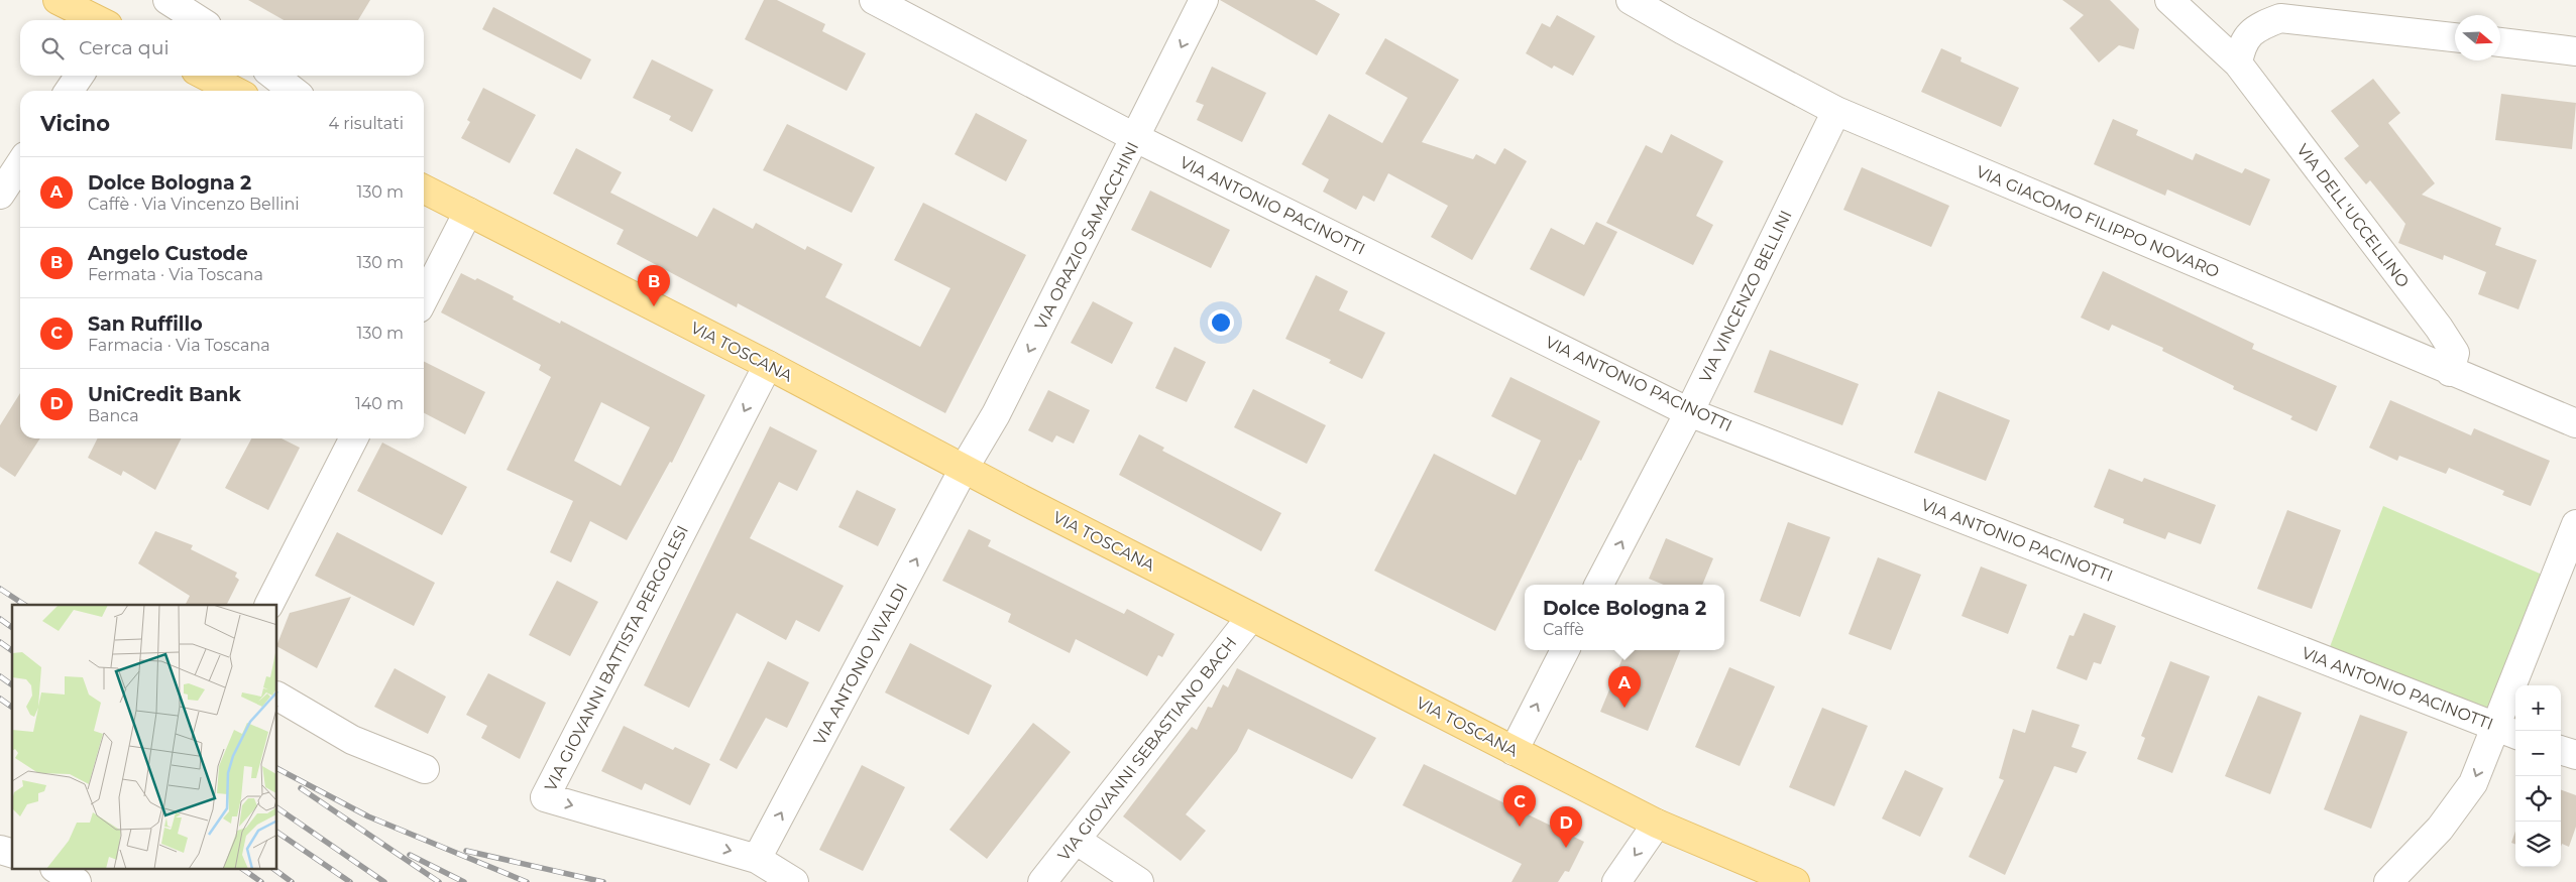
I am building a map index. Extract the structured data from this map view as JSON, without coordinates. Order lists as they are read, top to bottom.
{
  "streets": {
    "main road": ["VIA TOSCANA"],
    "street": [
      "VIA ANTONIO PACINOTTI",
      "VIA DELL'UCCELLINO",
      "VIA GIACOMO FILIPPO NOVARO",
      "VIA ORAZIO SAMACCHINI",
      "VIA VINCENZO BELLINI",
      "VIA GIOVANNI BATTISTA PERGOLESI",
      "VIA ANTONIO VIVALDI",
      "VIA GIOVANNI SEBASTIANO BACH"
    ]
  },
  "crossings": [
    ["VIA ANTONIO PACINOTTI", "VIA ORAZIO SAMACCHINI"],
    ["VIA ANTONIO PACINOTTI", "VIA VINCENZO BELLINI"],
    ["VIA DELL'UCCELLINO", "VIA GIACOMO FILIPPO NOVARO"],
    ["VIA GIACOMO FILIPPO NOVARO", "VIA VINCENZO BELLINI"],
    ["VIA ORAZIO SAMACCHINI", "VIA TOSCANA"],
    ["VIA ORAZIO SAMACCHINI", "VIA ANTONIO VIVALDI"],
    ["VIA TOSCANA", "VIA GIOVANNI BATTISTA PERGOLESI"],
    ["VIA TOSCANA", "VIA ANTONIO VIVALDI"],
    ["VIA TOSCANA", "VIA GIOVANNI SEBASTIANO BACH"],
    ["VIA GIOVANNI BATTISTA PERGOLESI", "VIA ANTONIO VIVALDI"]
  ],
  "one_way": ["VIA ORAZIO SAMACCHINI", "VIA VINCENZO BELLINI", "VIA ANTONIO VIVALDI"],
  "north": "right",
  "page": {
    "search": "Cerca qui",
    "heading": ["Vicino", "4 risultati"],
    "list": [
      {
        "mark": "A",
        "name": "Dolce Bologna 2",
        "note": "Caffè · Via Vincenzo Bellini",
        "value": "130 m"
      },
      {
        "mark": "B",
        "name": "Angelo Custode",
        "note": "Fermata · Via Toscana",
        "value": "130 m"
      },
      {
        "mark": "C",
        "name": "San Ruffillo",
        "note": "Farmacia · Via Toscana",
        "value": "130 m"
      },
      {
        "mark": "D",
        "name": "UniCredit Bank",
        "note": "Banca",
        "value": "140 m"
      }
    ],
    "pins": [
      "B",
      "A",
      "C",
      "D"
    ],
    "popup": ["Dolce Bologna 2", "Caffè"],
    "map_buttons": ["+", "−"]
  }
}
